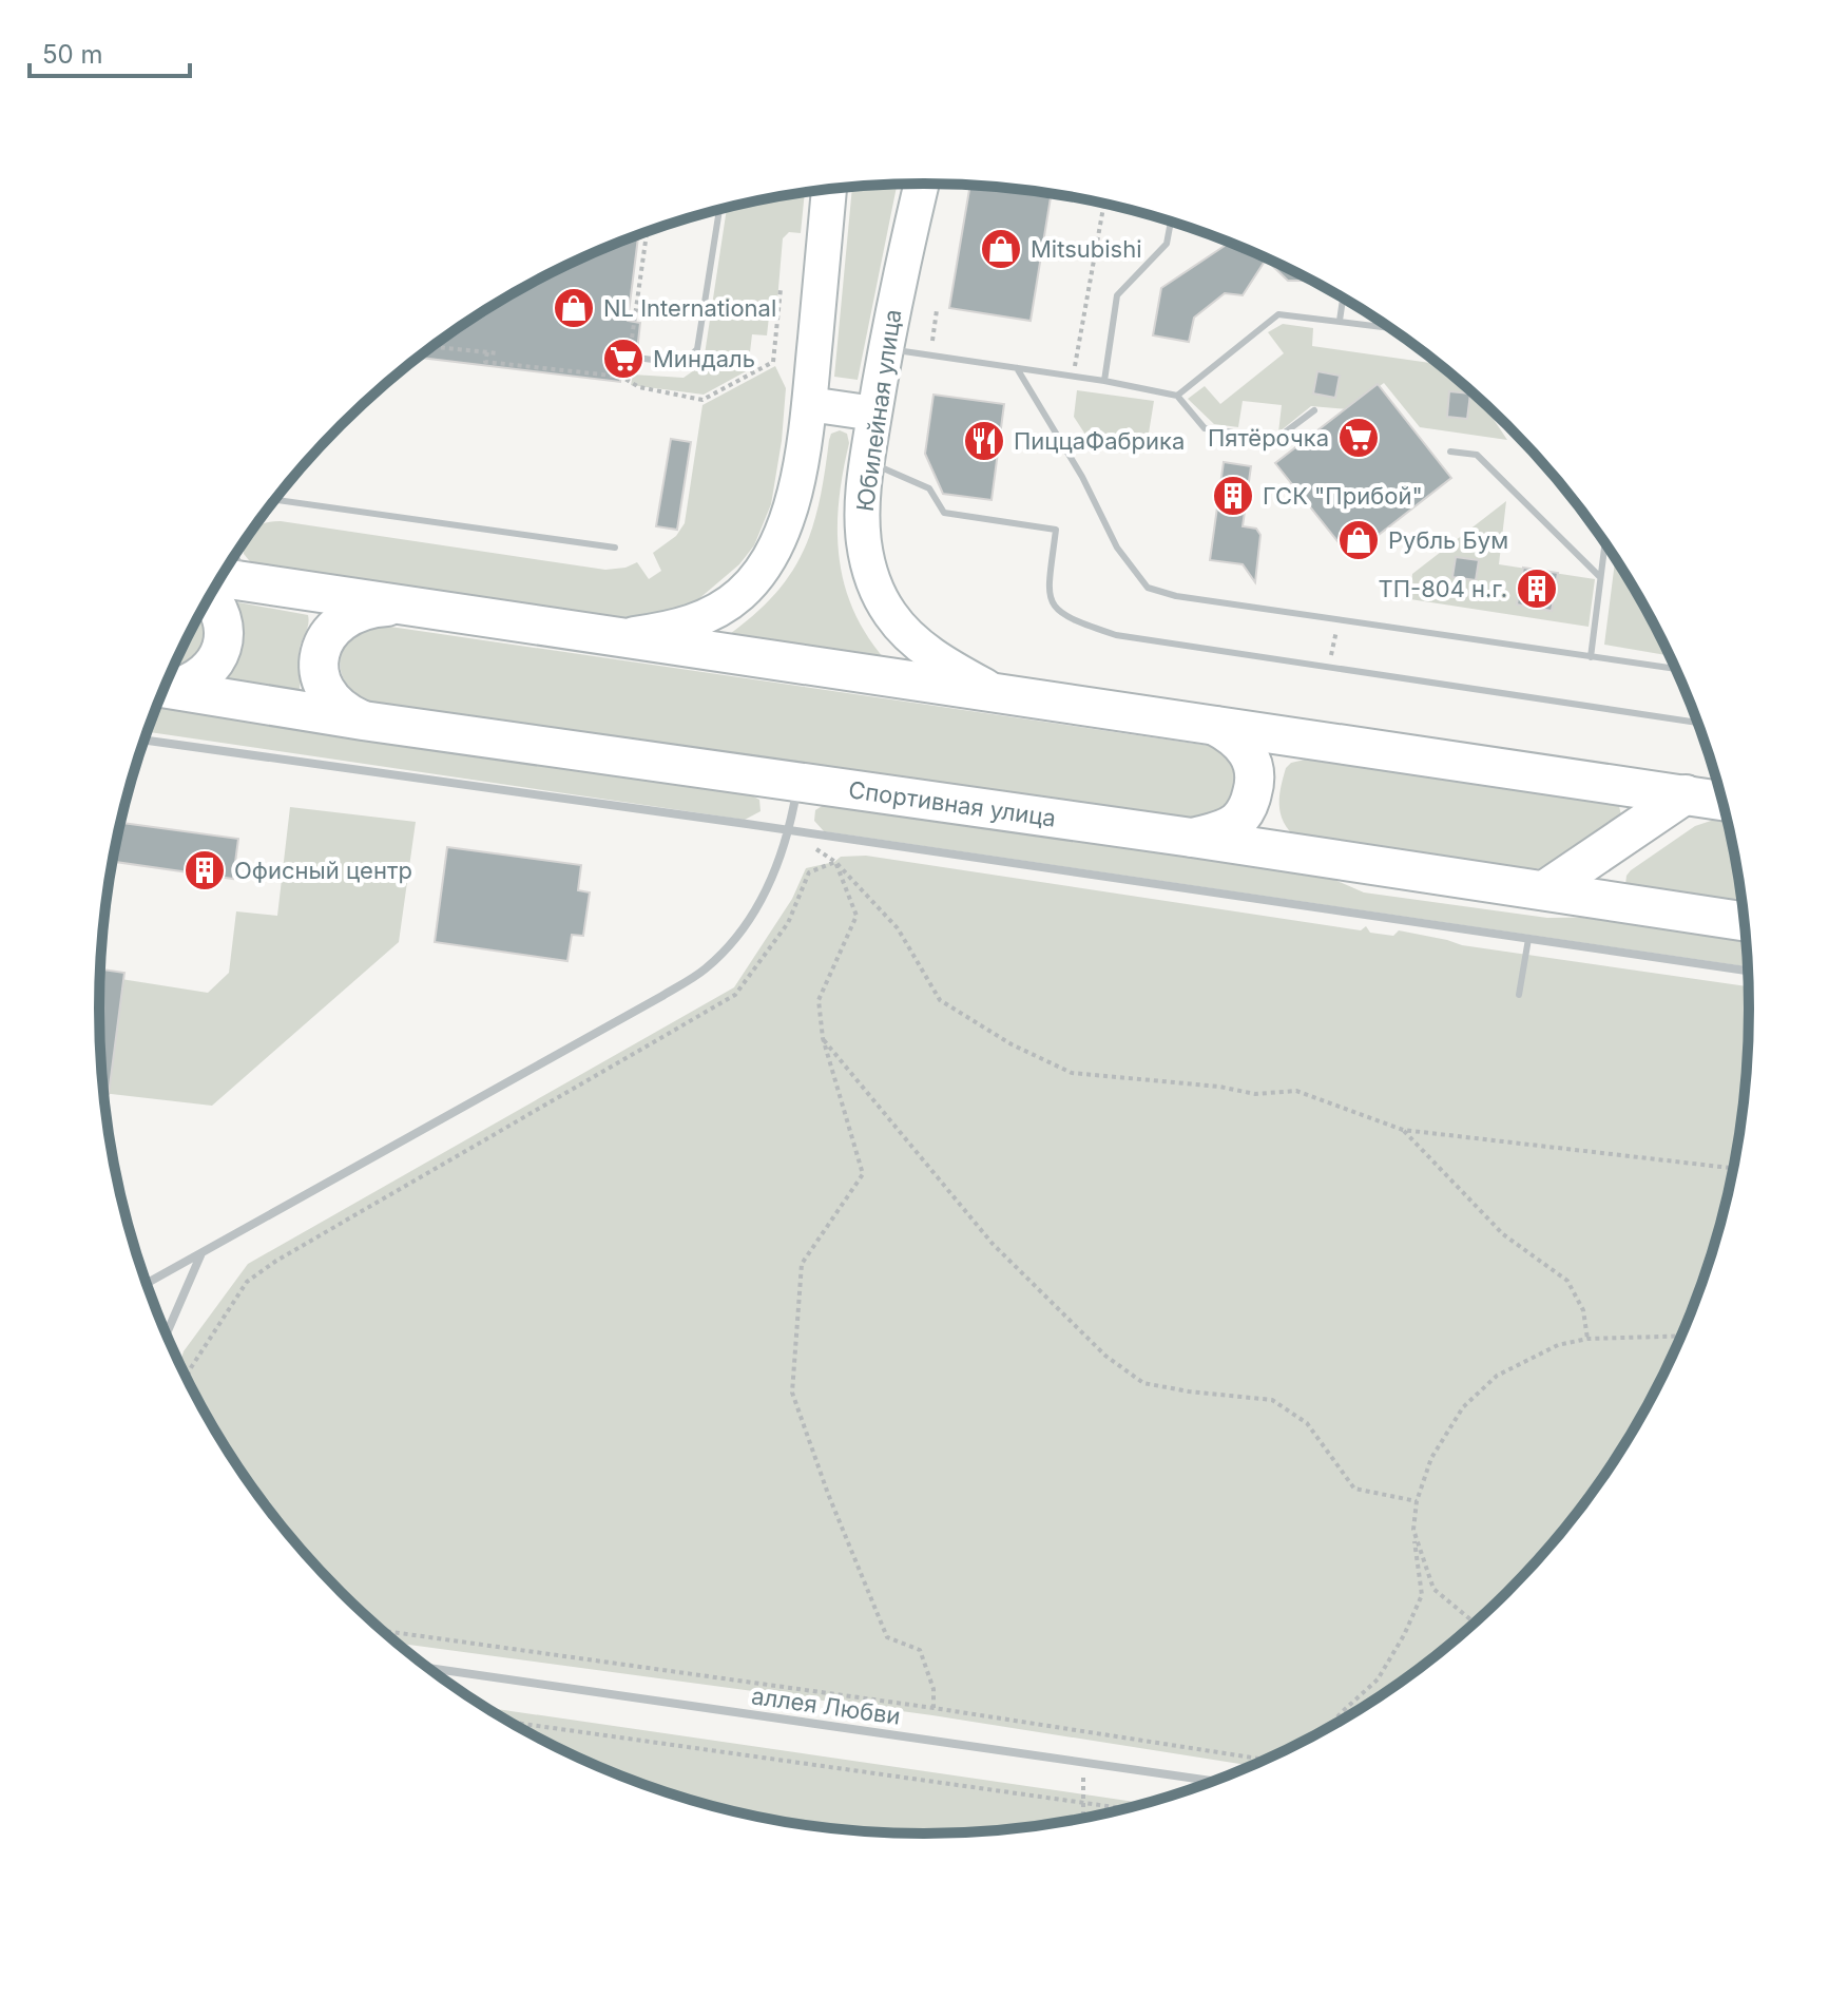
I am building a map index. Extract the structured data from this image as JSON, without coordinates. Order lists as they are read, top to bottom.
{
  "streets": {
    "main road": ["Юбилейная улица", "Спортивная улица"],
    "street": ["аллея Любви"]
  },
  "places": {
    "shop": ["Mitsubishi", "NL International", "Рубль Бум"],
    "supermarket": ["Миндаль", "Пятёрочка"],
    "restaurant": ["ПиццаФабрика"],
    "building": ["ГСК \"Прибой\"", "ТП-804 н.г.", "Офисный центр"]
  },
  "scale_bar": "50 m"
}
